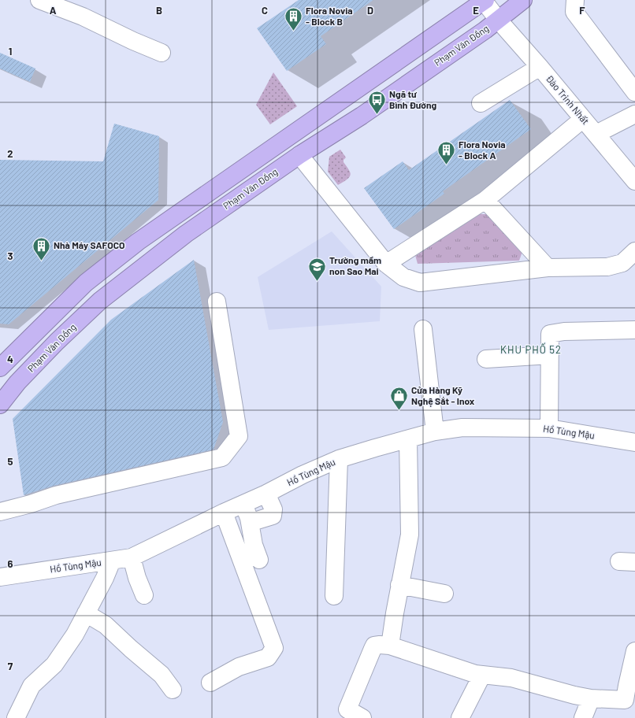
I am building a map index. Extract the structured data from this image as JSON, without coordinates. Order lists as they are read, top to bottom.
{
  "streets": {
    "highway": ["Phạm Văn Đồng"],
    "street": ["Đào Trinh Nhất", "Hồ Tùng Mậu"]
  },
  "crossings": [
    ["Phạm Văn Đồng", "Đào Trinh Nhất"]
  ],
  "districts": ["KHU PHỐ 52"],
  "places": {
    "building": ["Flora Novia - Block B", "Flora Novia - Block A", "Nhà Máy SAFOCO"],
    "bus stop": ["Ngã tư Bình Đường"],
    "school or university": ["Trường mầm non Sao Mai"],
    "shop": ["Cửa Hàng Kỹ Nghệ Sắt - Inox"]
  },
  "grid": {
    "columns": [
      "A",
      "B",
      "C",
      "D",
      "E",
      "F"
    ],
    "rows": [
      "1",
      "2",
      "3",
      "4",
      "5",
      "6",
      "7"
    ]
  }
}
